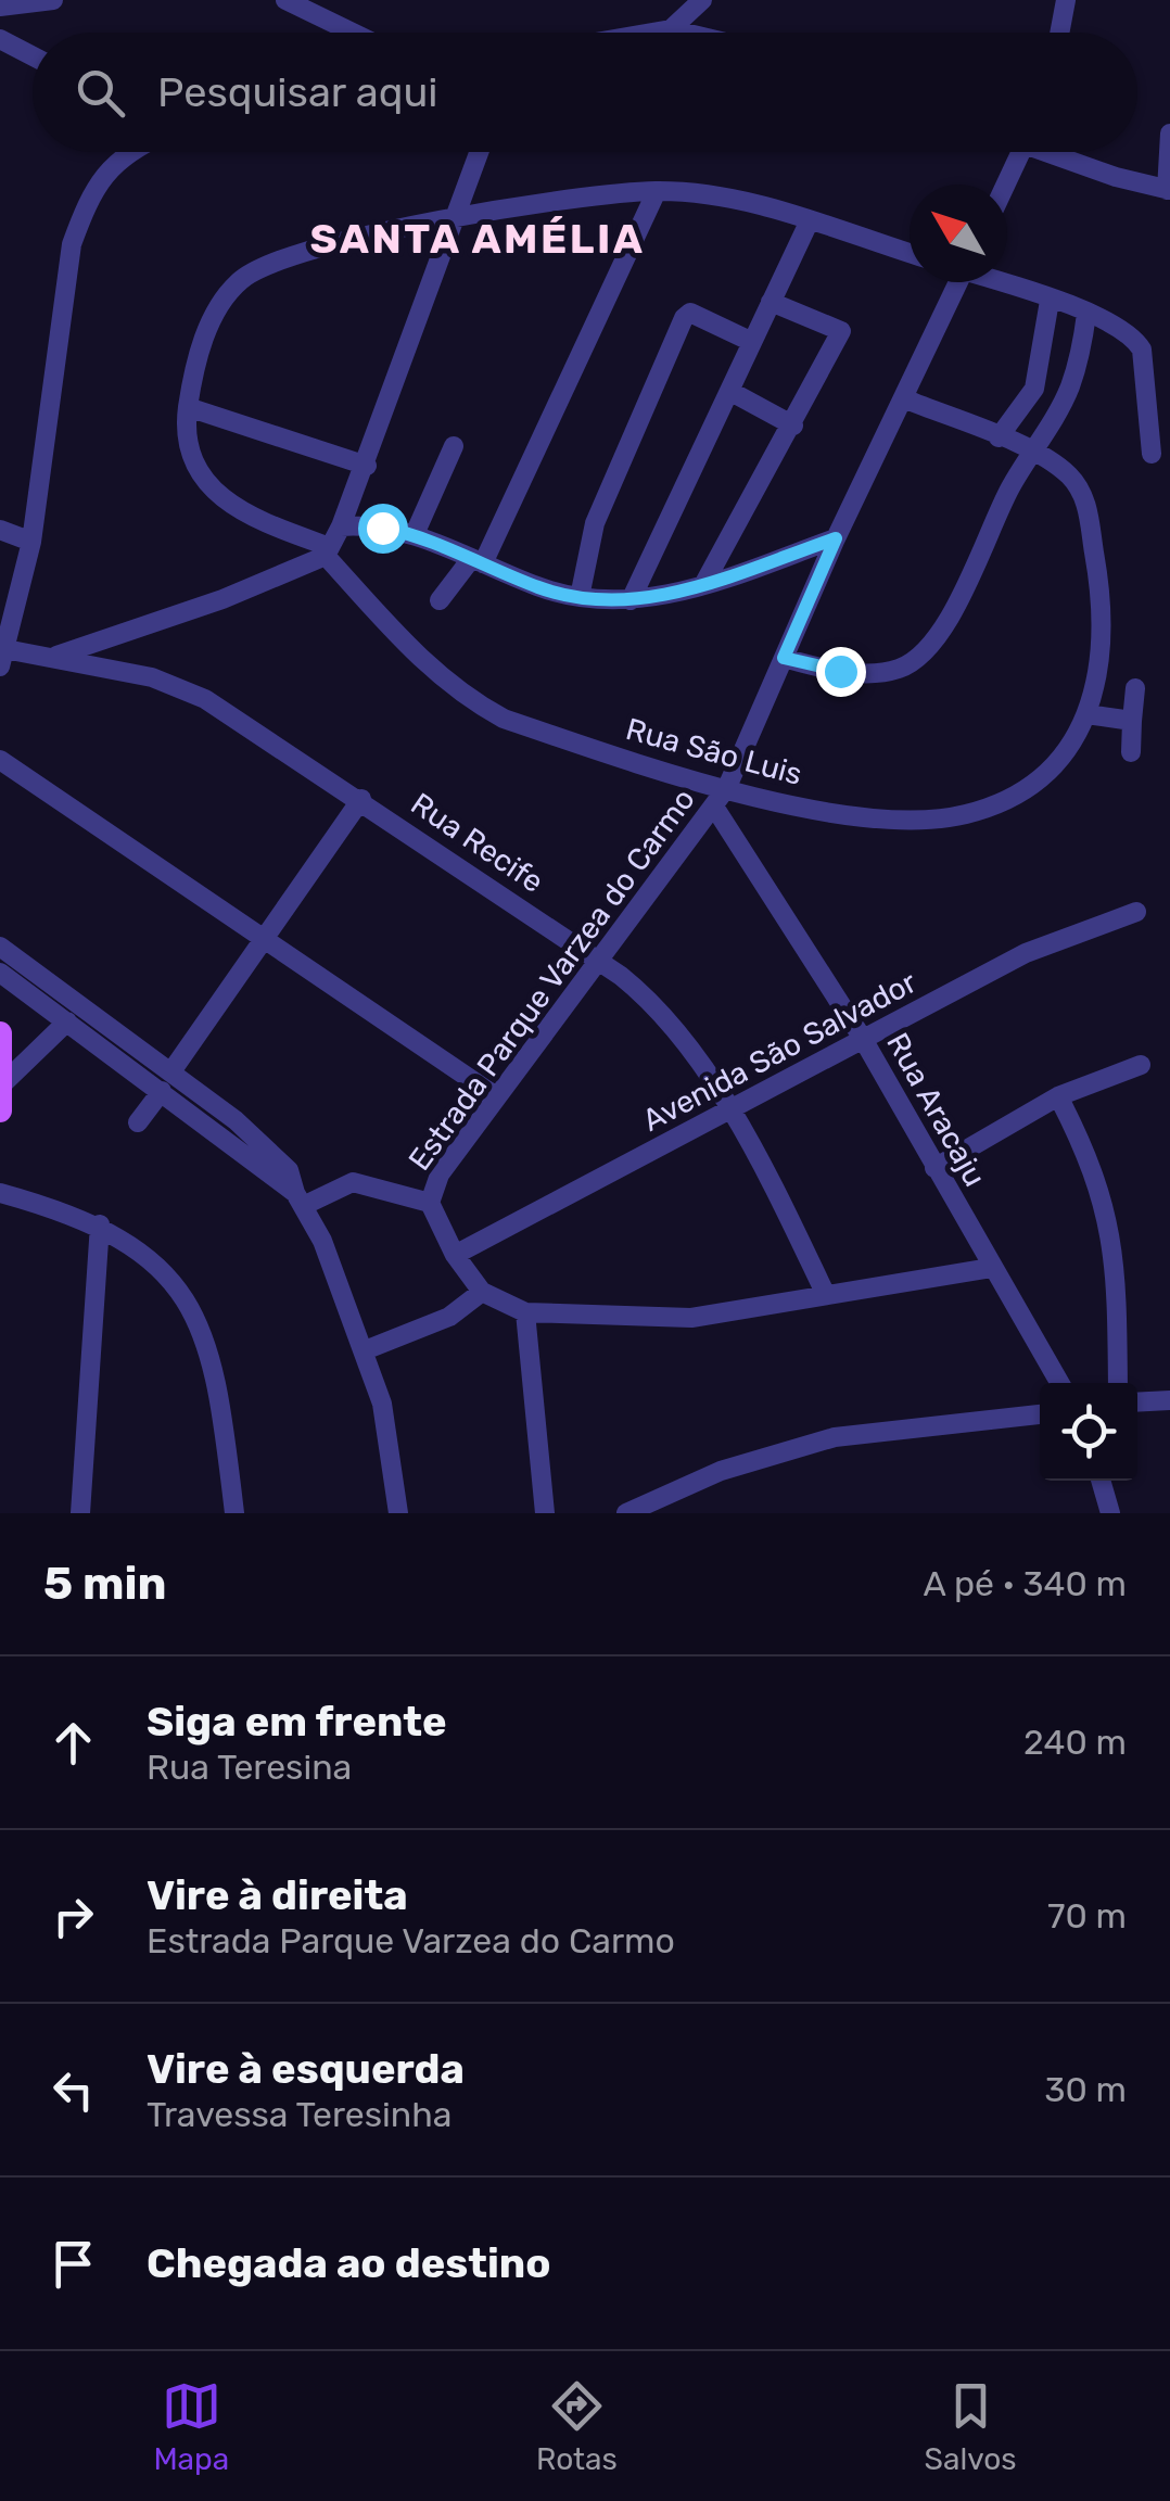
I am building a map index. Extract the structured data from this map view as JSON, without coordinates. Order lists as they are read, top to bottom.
{
  "streets": {
    "street": [
      "Rua São Luis",
      "Rua Recife",
      "Estrada Parque Varzea do Carmo",
      "Avenida São Salvador",
      "Rua Aracaju"
    ]
  },
  "crossings": [
    ["Rua São Luis", "Estrada Parque Varzea do Carmo"],
    ["Rua Recife", "Estrada Parque Varzea do Carmo"],
    ["Rua Recife", "Avenida São Salvador"],
    ["Estrada Parque Varzea do Carmo", "Avenida São Salvador"],
    ["Estrada Parque Varzea do Carmo", "Rua Aracaju"],
    ["Avenida São Salvador", "Rua Aracaju"]
  ],
  "districts": ["SANTA AMÉLIA"],
  "north": "top left",
  "page": {
    "search": "Pesquisar aqui",
    "heading": ["5 min", "A pé · 340 m"],
    "list": [
      ["Siga em frente", "Rua Teresina", "240 m"],
      ["Vire à direita", "Estrada Parque Varzea do Carmo", "70 m"],
      ["Vire à esquerda", "Travessa Teresinha", "30 m"],
      "Chegada ao destino"
    ],
    "nav": ["Mapa", "Rotas", "Salvos"]
  }
}
